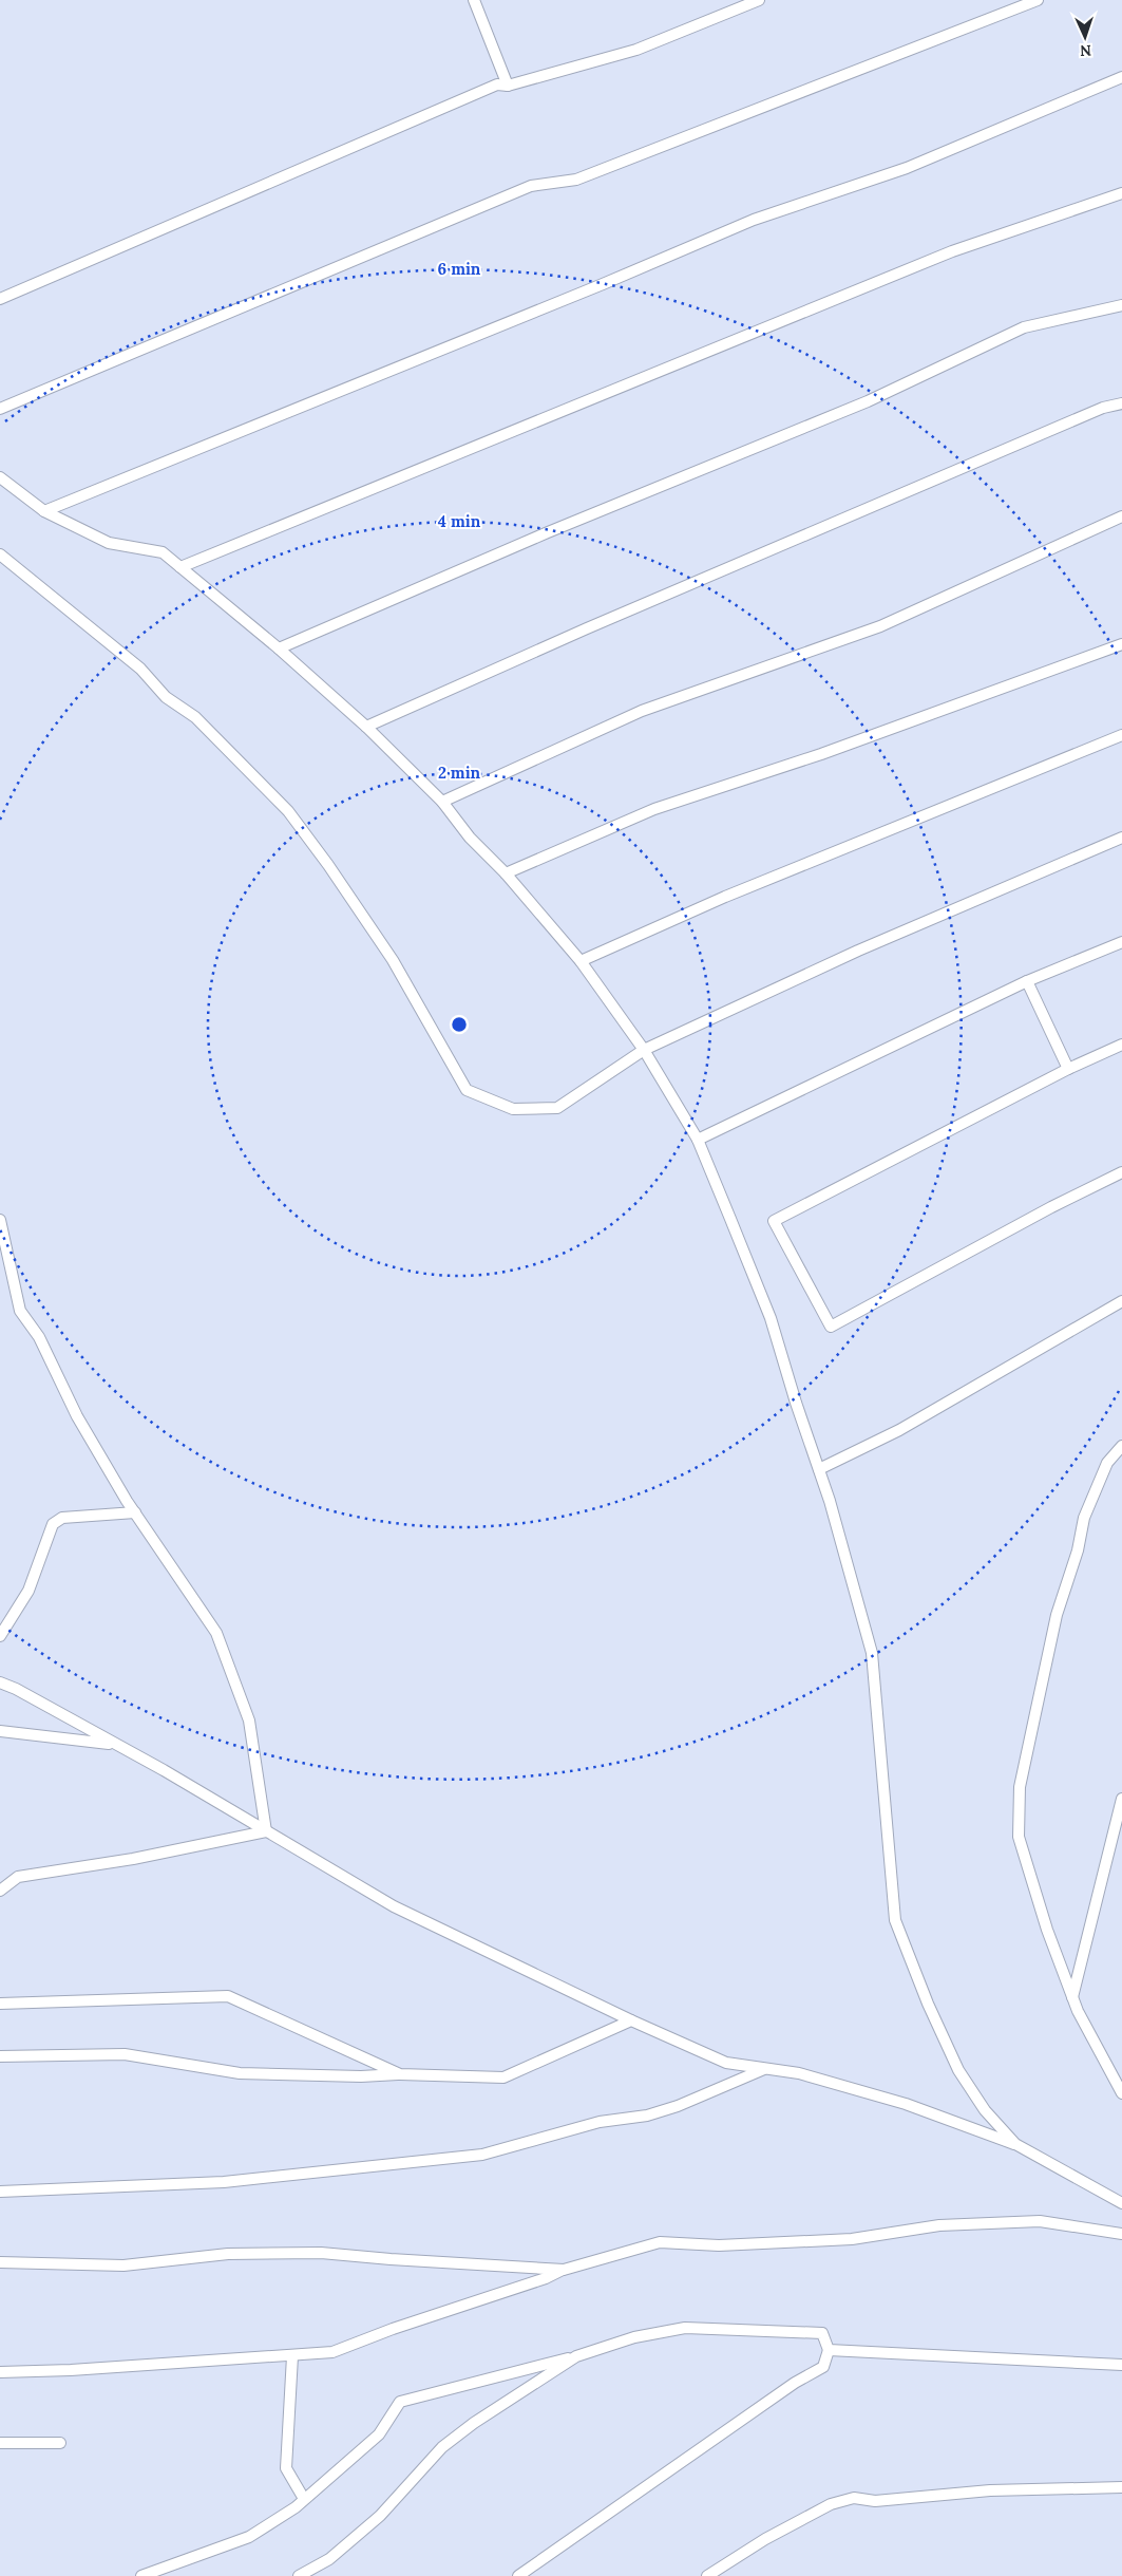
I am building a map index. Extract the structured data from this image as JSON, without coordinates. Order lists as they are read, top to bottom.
{
  "north": "bottom",
  "rings": ["6 min", "4 min", "2 min"]
}
